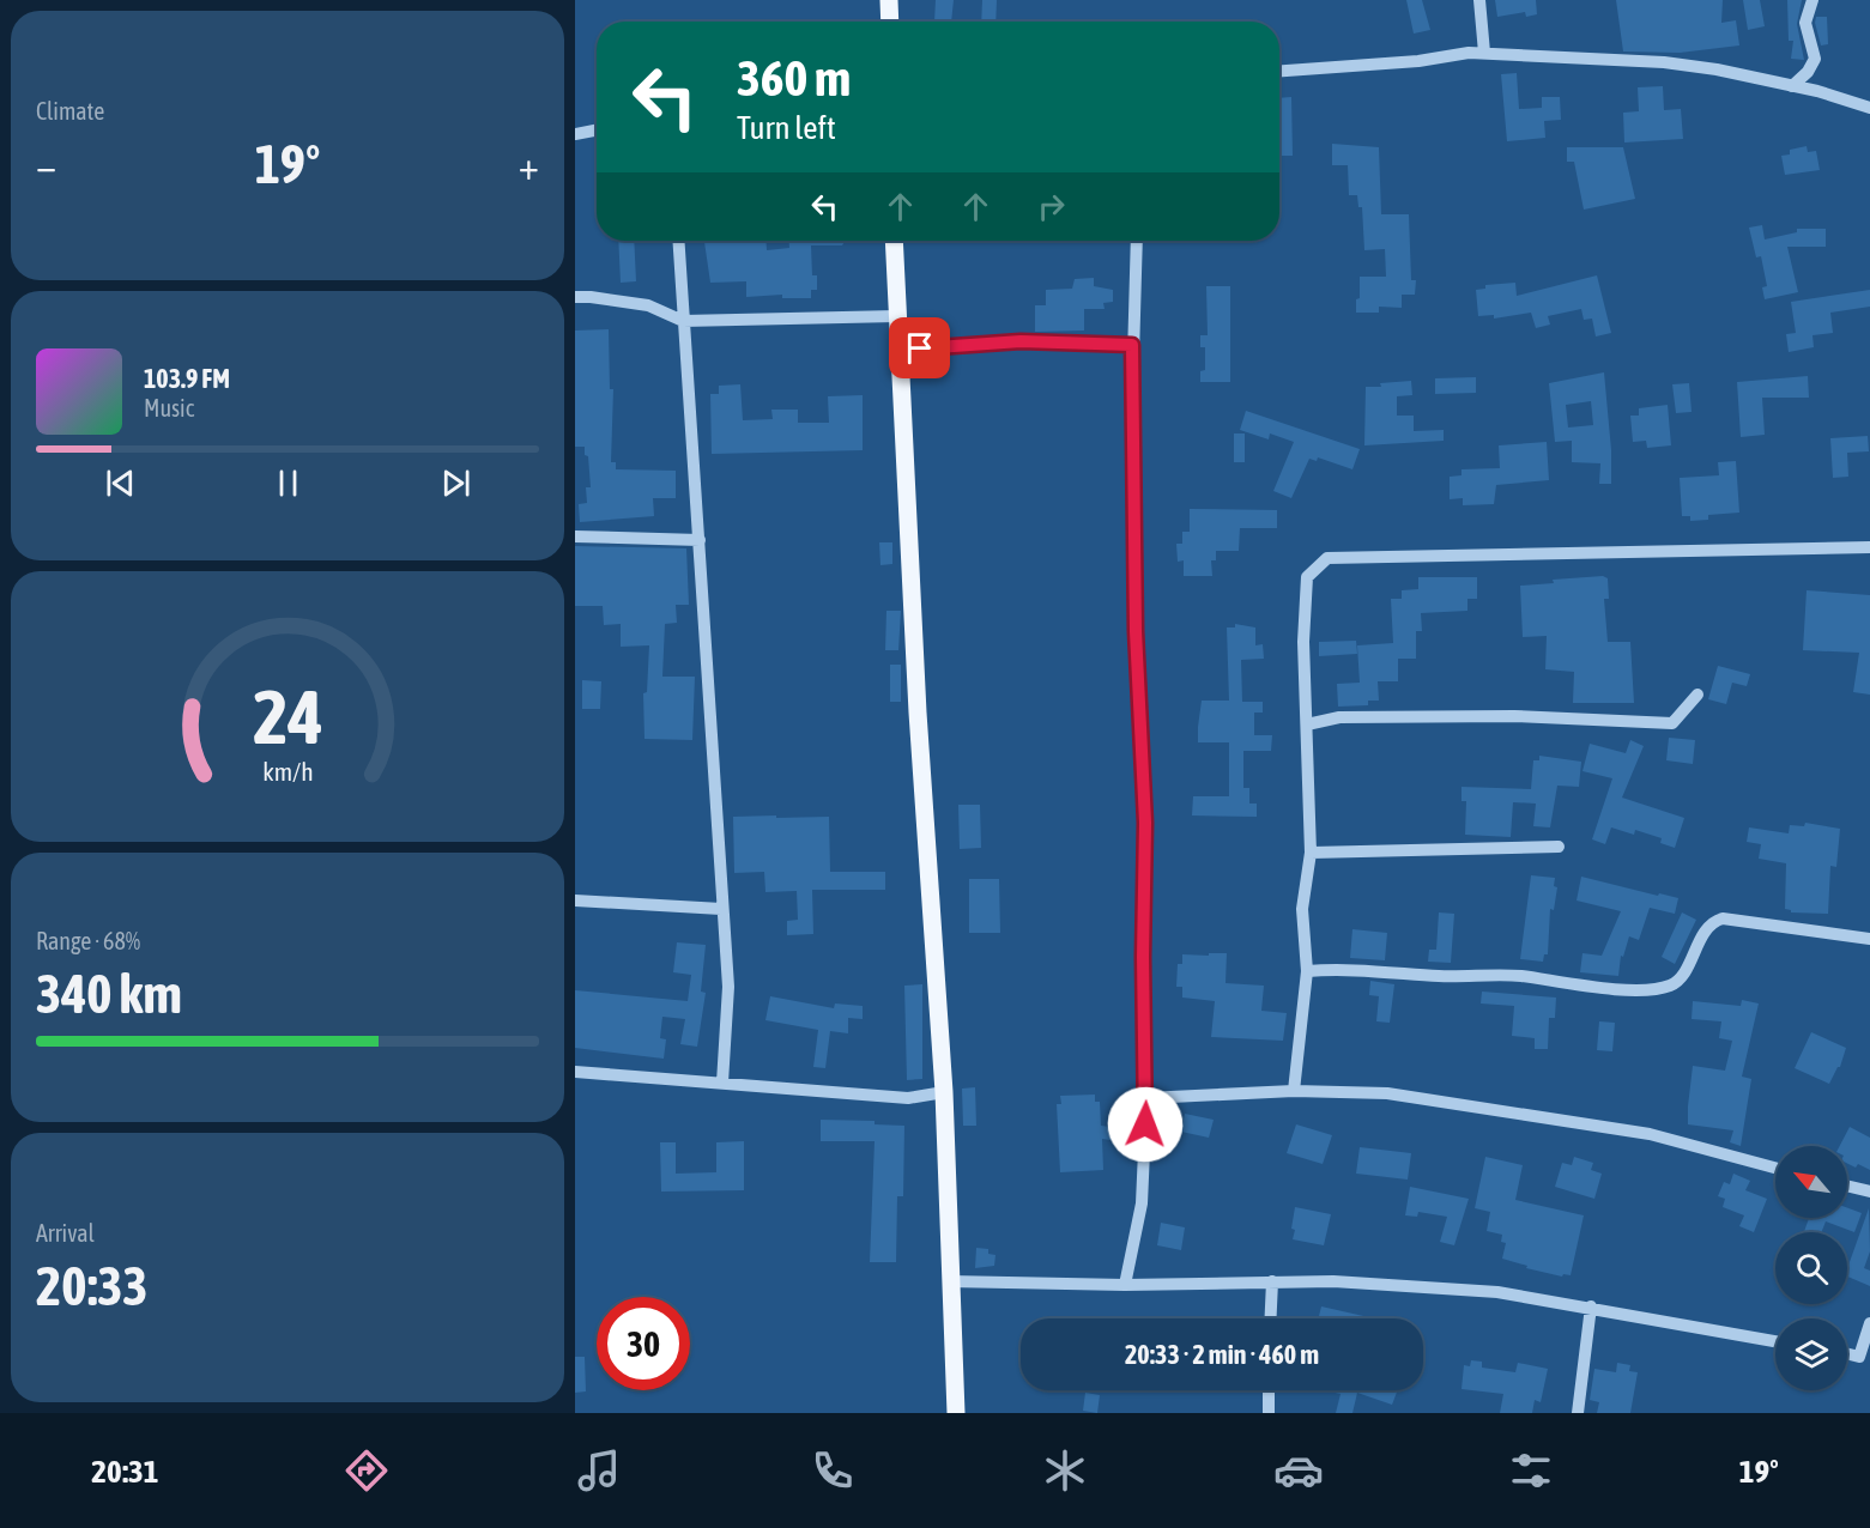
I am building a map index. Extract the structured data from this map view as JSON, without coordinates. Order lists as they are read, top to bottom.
{
  "north": "top left",
  "page": {
    "tile": [
      "Climate",
      ["Range · 68%", "340 km"],
      ["Arrival", "20:33"]
    ],
    "turn": ["360 m", "Turn left"],
    "heat": ["−", "19°", "+"],
    "song": ["103.9 FM", "Music"],
    "limit": "30",
    "trip": "20:33 · 2 min · 460 m",
    "tabs": ["20:31", "19°"],
    "gauge": ["24", "km/h"]
  }
}
